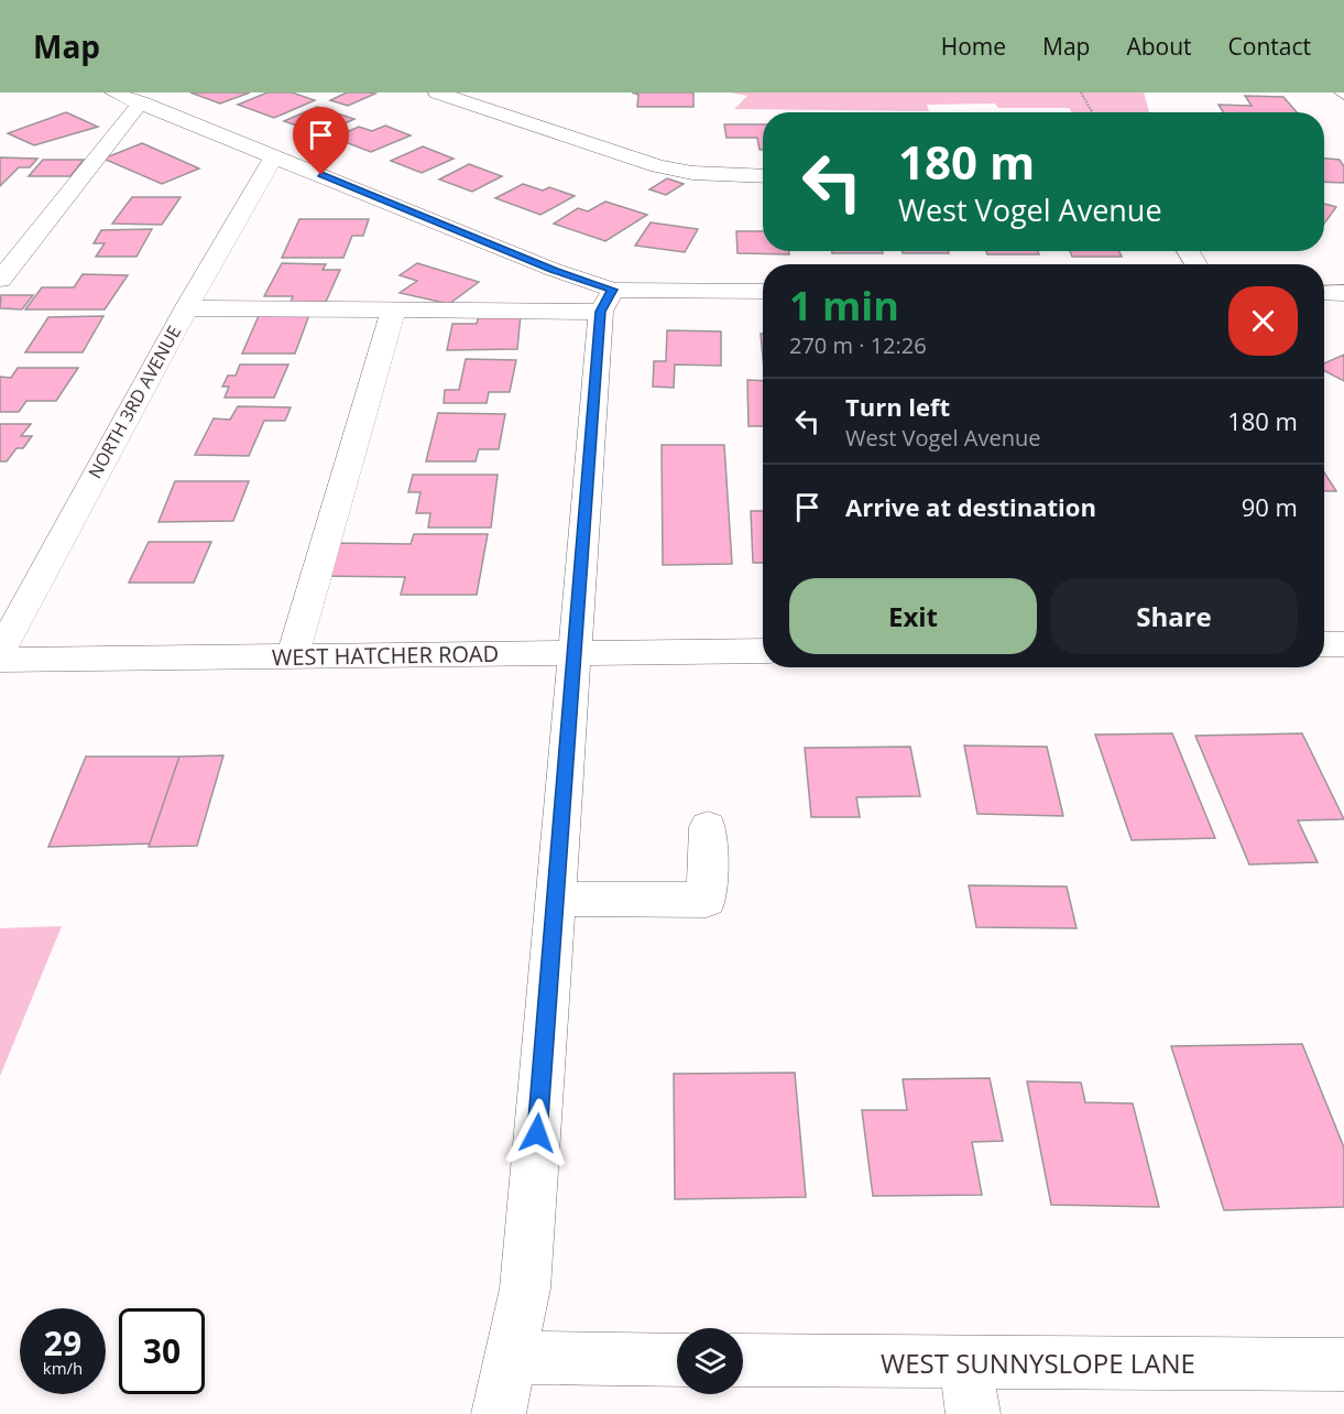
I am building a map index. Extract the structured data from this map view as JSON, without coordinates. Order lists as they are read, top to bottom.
{
  "streets": {
    "street": ["NORTH 3RD AVENUE", "WEST HATCHER ROAD", "WEST SUNNYSLOPE LANE"]
  },
  "page": {
    "header": "Map",
    "nav": [
      "Home",
      "Map",
      "About",
      "Contact"
    ],
    "turn": ["180 m", "West Vogel Avenue"],
    "heading": ["1 min", "270 m · 12:26"],
    "list": [
      {
        "name": "Turn left",
        "note": "West Vogel Avenue",
        "value": "180 m"
      },
      {
        "name": "Arrive at destination",
        "value": "90 m"
      }
    ],
    "buttons": ["Exit", "Share"],
    "speed": "29 km/h",
    "limit": "30"
  }
}
